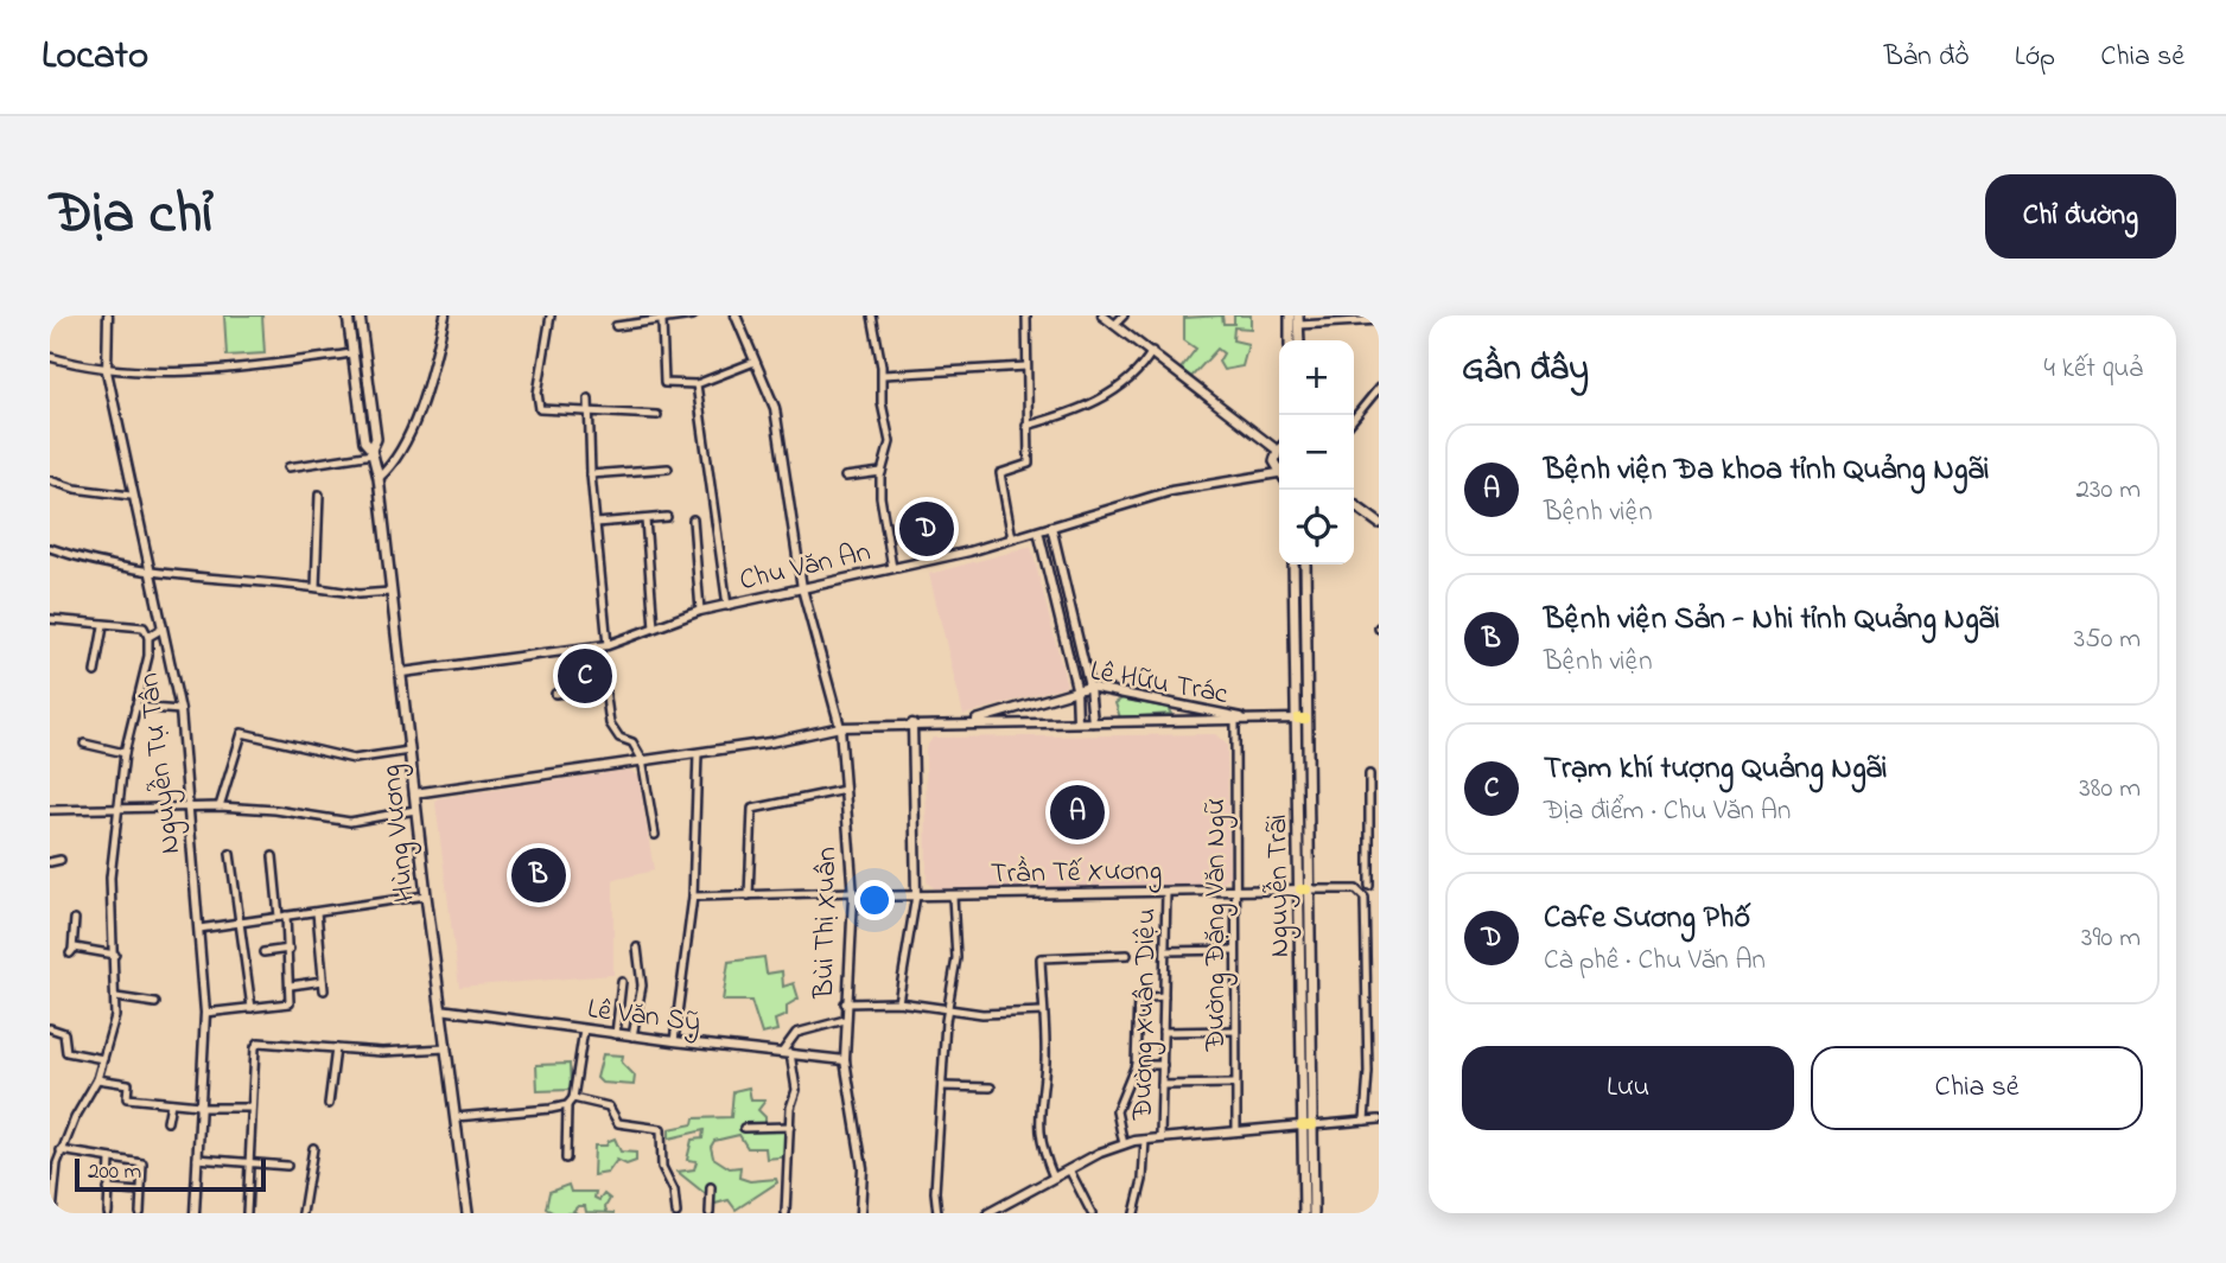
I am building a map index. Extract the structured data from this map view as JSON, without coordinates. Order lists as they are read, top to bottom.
{
  "streets": {
    "main road": ["Hùng Vương", "Nguyễn Trãi"],
    "street": [
      "Chu Văn An",
      "Lê Hữu Trác",
      "Nguyễn Tự Tân",
      "Trần Tế Xương",
      "Bùi Thị Xuân",
      "Đường Đặng Văn Ngữ",
      "Lê Văn Sỹ",
      "Đường Xuân Diệu"
    ]
  },
  "crossings": [
    ["Chu Văn An", "Hùng Vương"],
    ["Chu Văn An", "Bùi Thị Xuân"],
    ["Lê Hữu Trác", "Hùng Vương"],
    ["Lê Hữu Trác", "Nguyễn Trãi"],
    ["Lê Hữu Trác", "Bùi Thị Xuân"],
    ["Lê Hữu Trác", "Đường Đặng Văn Ngữ"],
    ["Hùng Vương", "Lê Văn Sỹ"],
    ["Trần Tế Xương", "Nguyễn Trãi"],
    ["Trần Tế Xương", "Bùi Thị Xuân"],
    ["Trần Tế Xương", "Đường Đặng Văn Ngữ"],
    ["Trần Tế Xương", "Đường Xuân Diệu"],
    ["Bùi Thị Xuân", "Lê Văn Sỹ"]
  ],
  "scale_bar": "200 m",
  "page": {
    "header": "Locato",
    "nav": ["Bản đồ", "Lớp", "Chia sẻ"],
    "title": "Địa chỉ",
    "buttons": [
      "Chỉ đường",
      ["Lưu", "Chia sẻ"]
    ],
    "heading": ["Gần đây", "4 kết quả"],
    "map_buttons": ["+", "−"],
    "list": [
      {
        "mark": "A",
        "name": "Bệnh viện Đa khoa tỉnh Quảng Ngãi",
        "note": "Bệnh viện",
        "value": "230 m"
      },
      {
        "mark": "B",
        "name": "Bệnh viện Sản - Nhi tỉnh Quảng Ngãi",
        "note": "Bệnh viện",
        "value": "350 m"
      },
      {
        "mark": "C",
        "name": "Trạm khí tượng Quảng Ngãi",
        "note": "Địa điểm · Chu Văn An",
        "value": "380 m"
      },
      {
        "mark": "D",
        "name": "Cafe Sương Phố",
        "note": "Cà phê · Chu Văn An",
        "value": "390 m"
      }
    ],
    "pins": [
      "D",
      "C",
      "A",
      "B"
    ],
    "scale": "200 m"
  }
}
